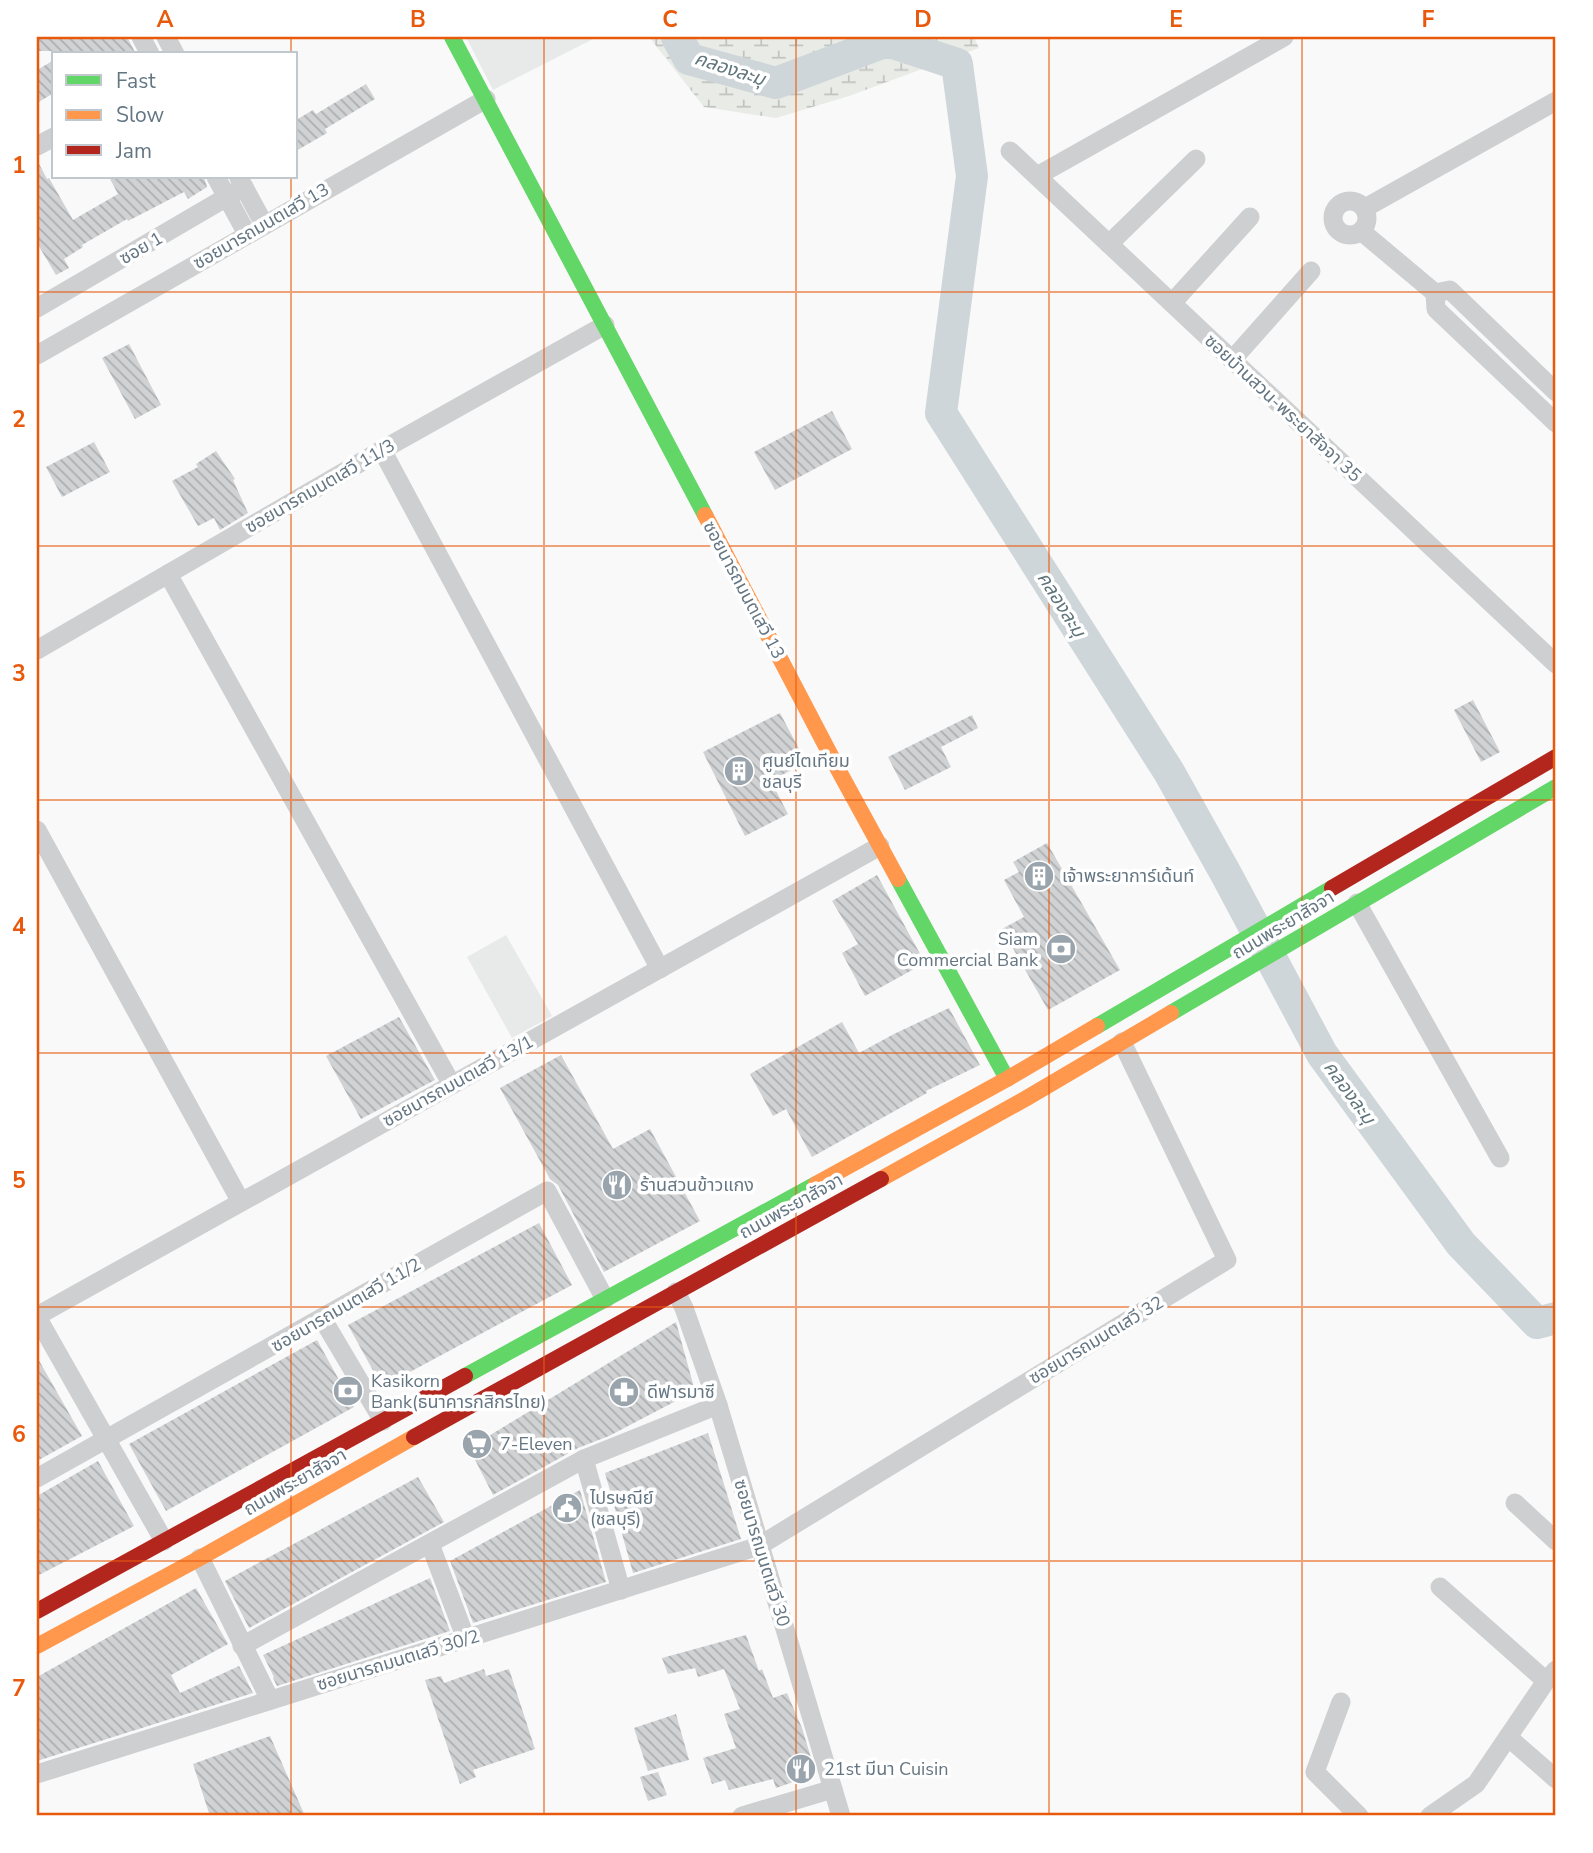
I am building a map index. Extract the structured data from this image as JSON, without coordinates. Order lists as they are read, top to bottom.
{
  "streets": {
    "main road": ["ซอยนารถมนตเสวี 13", "ถนนพระยาสัจจา"],
    "street": [
      "ซอย 1",
      "ซอยบ้านสวน-พระยาสัจจา 35",
      "ซอยนารถมนตเสวี 11/3",
      "ซอยนารถมนตเสวี 13/1",
      "ซอยนารถมนตเสวี 11/2",
      "ซอยนารถมนตเสวี 32",
      "ซอยนารถมนตเสวี 30",
      "ซอยนารถมนตเสวี 30/2"
    ]
  },
  "crossings": [
    ["ซอยนารถมนตเสวี 13", "ซอยนารถมนตเสวี 11/3"],
    ["ซอยนารถมนตเสวี 13", "ถนนพระยาสัจจา"],
    ["ซอยนารถมนตเสวี 13", "ซอยนารถมนตเสวี 13/1"],
    ["ถนนพระยาสัจจา", "ซอยนารถมนตเสวี 11/2"],
    ["ถนนพระยาสัจจา", "ซอยนารถมนตเสวี 32"],
    ["ถนนพระยาสัจจา", "ซอยนารถมนตเสวี 30"],
    ["ซอยนารถมนตเสวี 32", "ซอยนารถมนตเสวี 30"],
    ["ซอยนารถมนตเสวี 32", "ซอยนารถมนตเสวี 30/2"],
    ["ซอยนารถมนตเสวี 30", "ซอยนารถมนตเสวี 30/2"]
  ],
  "water": ["คลองละมุ"],
  "places": {
    "building": ["ศูนย์ไตเทียม ชลบุรี", "เจ้าพระยาการ์เด้นท์"],
    "bank": ["Siam Commercial Bank", "Kasikorn Bank(ธนาคารกสิกรไทย)"],
    "restaurant": ["ร้านสวนข้าวแกง", "21st มีนา Cuisin"],
    "pharmacy": ["ดีฟารมาซี"],
    "supermarket": ["7-Eleven"],
    "public building": ["ไปรษณีย์ (ชลบุรี)"]
  },
  "legend": ["Fast", "Slow", "Jam"],
  "grid": {
    "columns": [
      "A",
      "B",
      "C",
      "D",
      "E",
      "F"
    ],
    "rows": [
      "1",
      "2",
      "3",
      "4",
      "5",
      "6",
      "7"
    ]
  }
}
